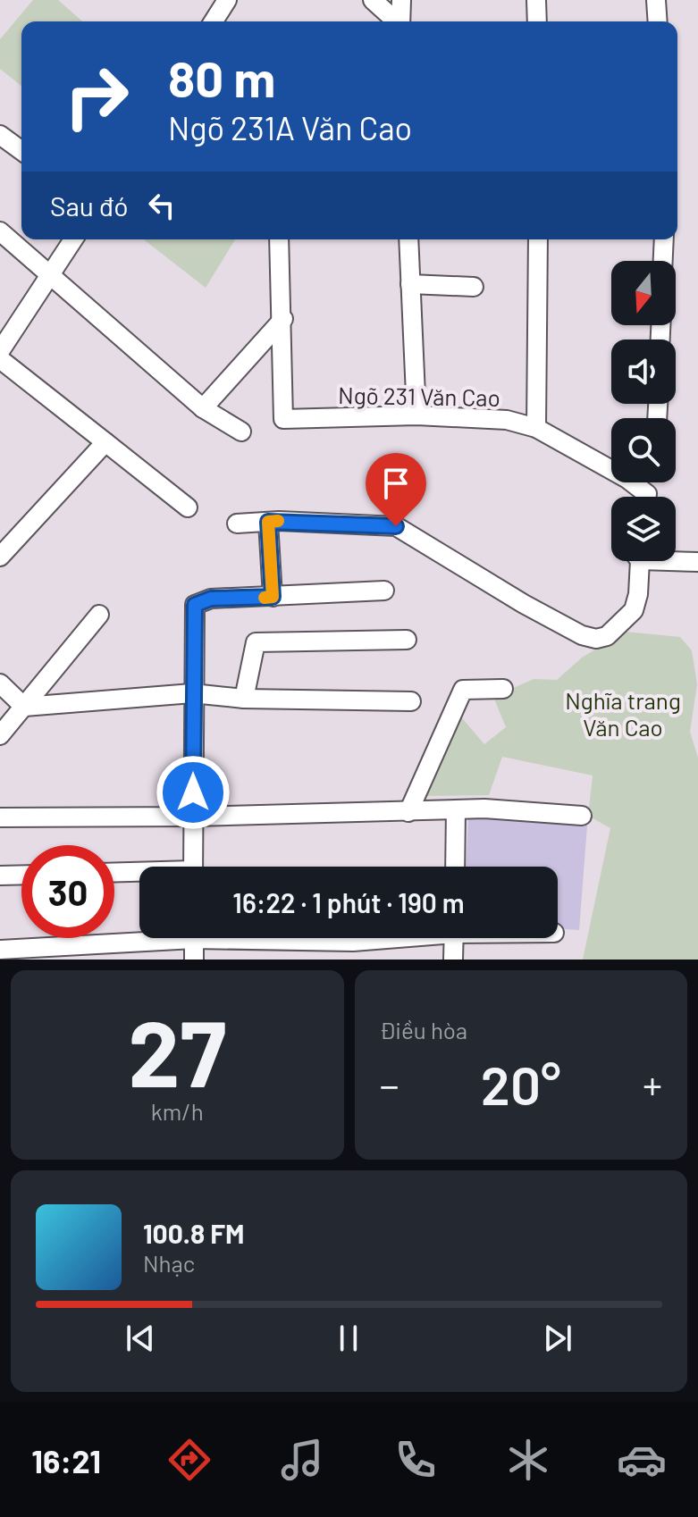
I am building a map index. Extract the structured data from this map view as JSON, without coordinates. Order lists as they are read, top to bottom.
{
  "streets": {
    "street": ["Ngõ 231 Văn Cao"]
  },
  "parks": ["Nghĩa trang Văn Cao"],
  "north": "bottom",
  "page": {
    "turn": ["80 m", "Ngõ 231A Văn Cao"],
    "then": "Sau đó",
    "limit": "30",
    "trip": "16:22 · 1 phút · 190 m",
    "tile": [
      ["27", "km/h"],
      "Điều hòa"
    ],
    "heat": ["−", "20°", "+"],
    "song": ["100.8 FM", "Nhạc"],
    "tabs": "16:21"
  }
}
